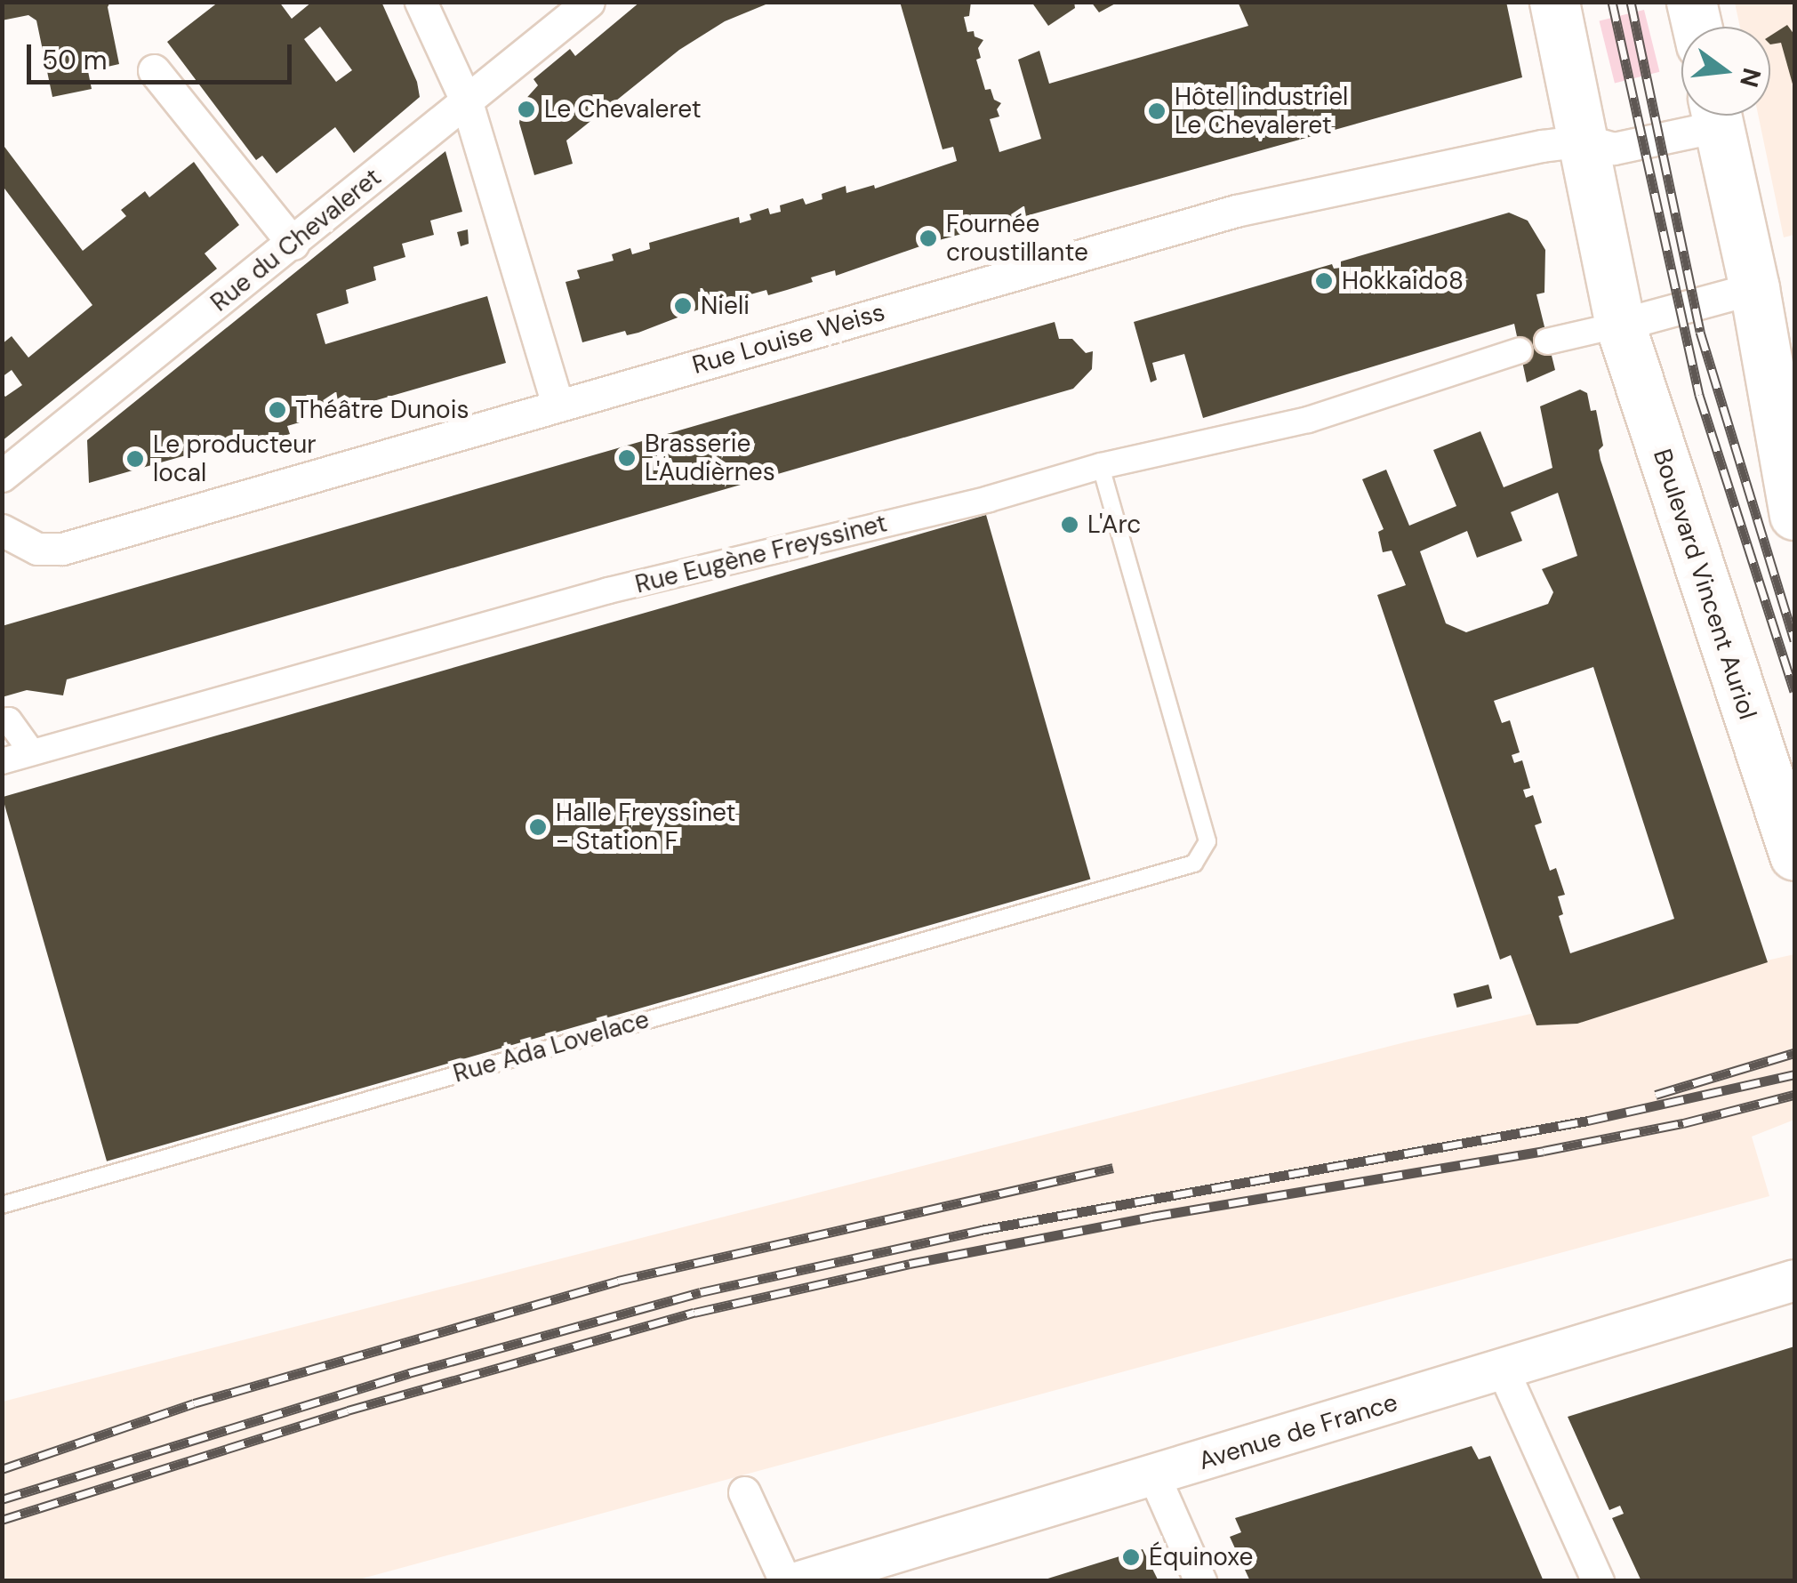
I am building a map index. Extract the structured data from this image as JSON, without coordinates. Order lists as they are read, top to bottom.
{
  "streets": {
    "main road": ["Boulevard Vincent Auriol"],
    "street": [
      "Rue du Chevaleret",
      "Rue Louise Weiss",
      "Rue Eugène Freyssinet",
      "Avenue de France"
    ],
    "lane": ["Rue Ada Lovelace"]
  },
  "crossings": [
    ["Rue Louise Weiss", "Boulevard Vincent Auriol"],
    ["Rue Eugène Freyssinet", "Rue Ada Lovelace"]
  ],
  "places": [
    "Le Chevaleret",
    "Hôtel industriel Le Chevaleret",
    "Fournée croustillante",
    "Hokkaido8",
    "Nieli",
    "Théâtre Dunois",
    "Brasserie L'Audièrnes",
    "Le producteur local",
    "L'Arc",
    "Halle Freyssinet - Station F",
    "Équinoxe"
  ],
  "scale_bar": "50 m",
  "north": "right"
}
